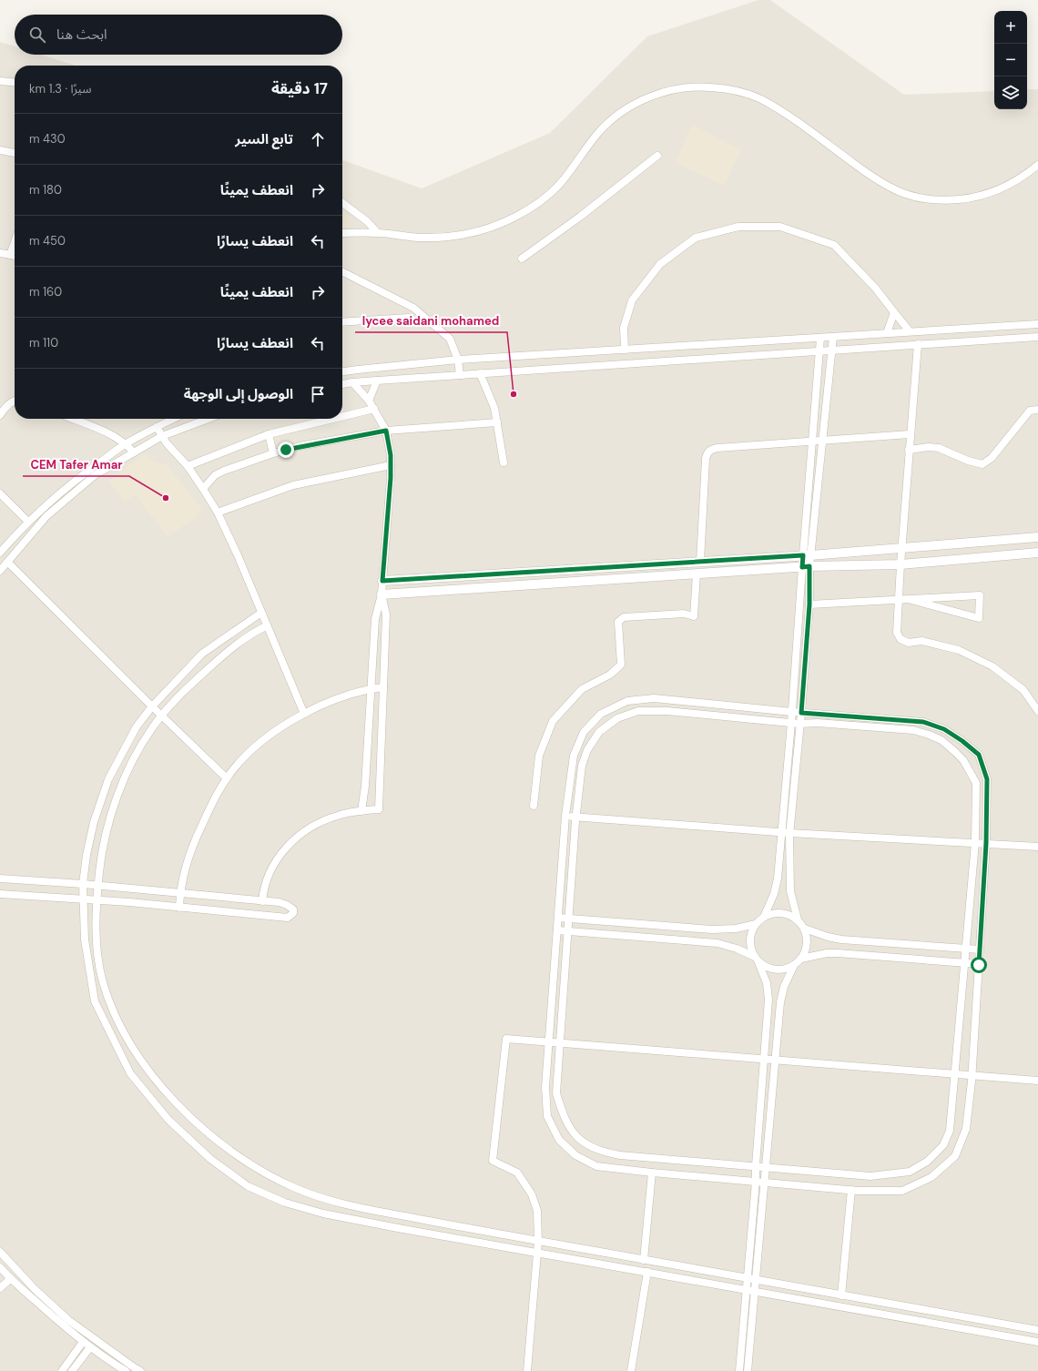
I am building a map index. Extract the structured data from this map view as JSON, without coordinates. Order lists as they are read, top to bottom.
{
  "places": ["lycee saidani mohamed", "CEM Tafer Amar"],
  "page": {
    "map_buttons": ["+", "−"],
    "search": "ابحث هنا",
    "heading": ["17 دقيقة", "سيرًا · 1.3 km"],
    "list": [
      ["تابع السير", "430 m"],
      ["انعطف يمينًا", "180 m"],
      ["انعطف يسارًا", "450 m"],
      ["انعطف يمينًا", "160 m"],
      ["انعطف يسارًا", "110 m"],
      "الوصول إلى الوجهة"
    ]
  }
}
